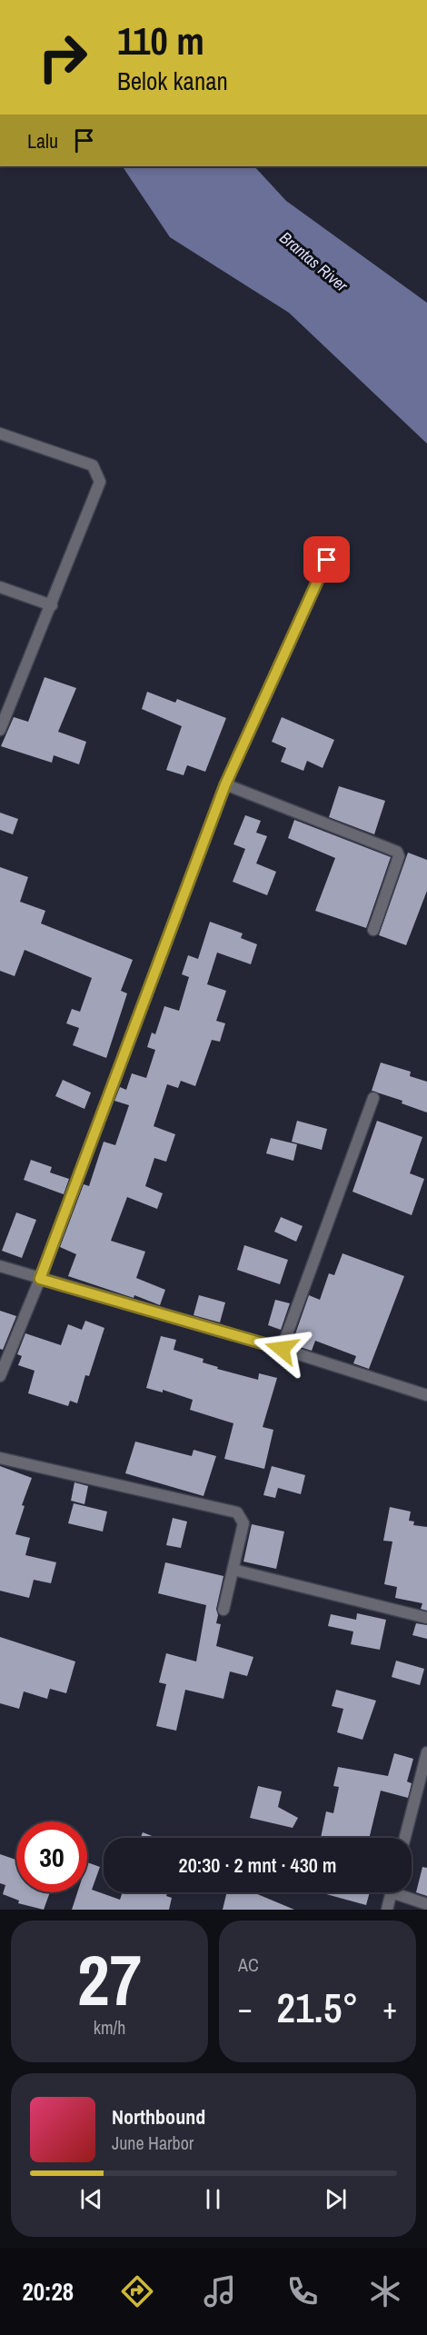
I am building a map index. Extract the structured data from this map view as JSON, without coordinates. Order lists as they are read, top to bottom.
{
  "water": ["Brantas River"],
  "page": {
    "turn": ["110 m", "Belok kanan"],
    "then": "Lalu",
    "limit": "30",
    "trip": "20:30 · 2 mnt · 430 m",
    "tile": [
      ["27", "km/h"],
      "AC"
    ],
    "heat": ["−", "21.5°", "+"],
    "song": ["Northbound", "June Harbor"],
    "tabs": "20:28"
  }
}
